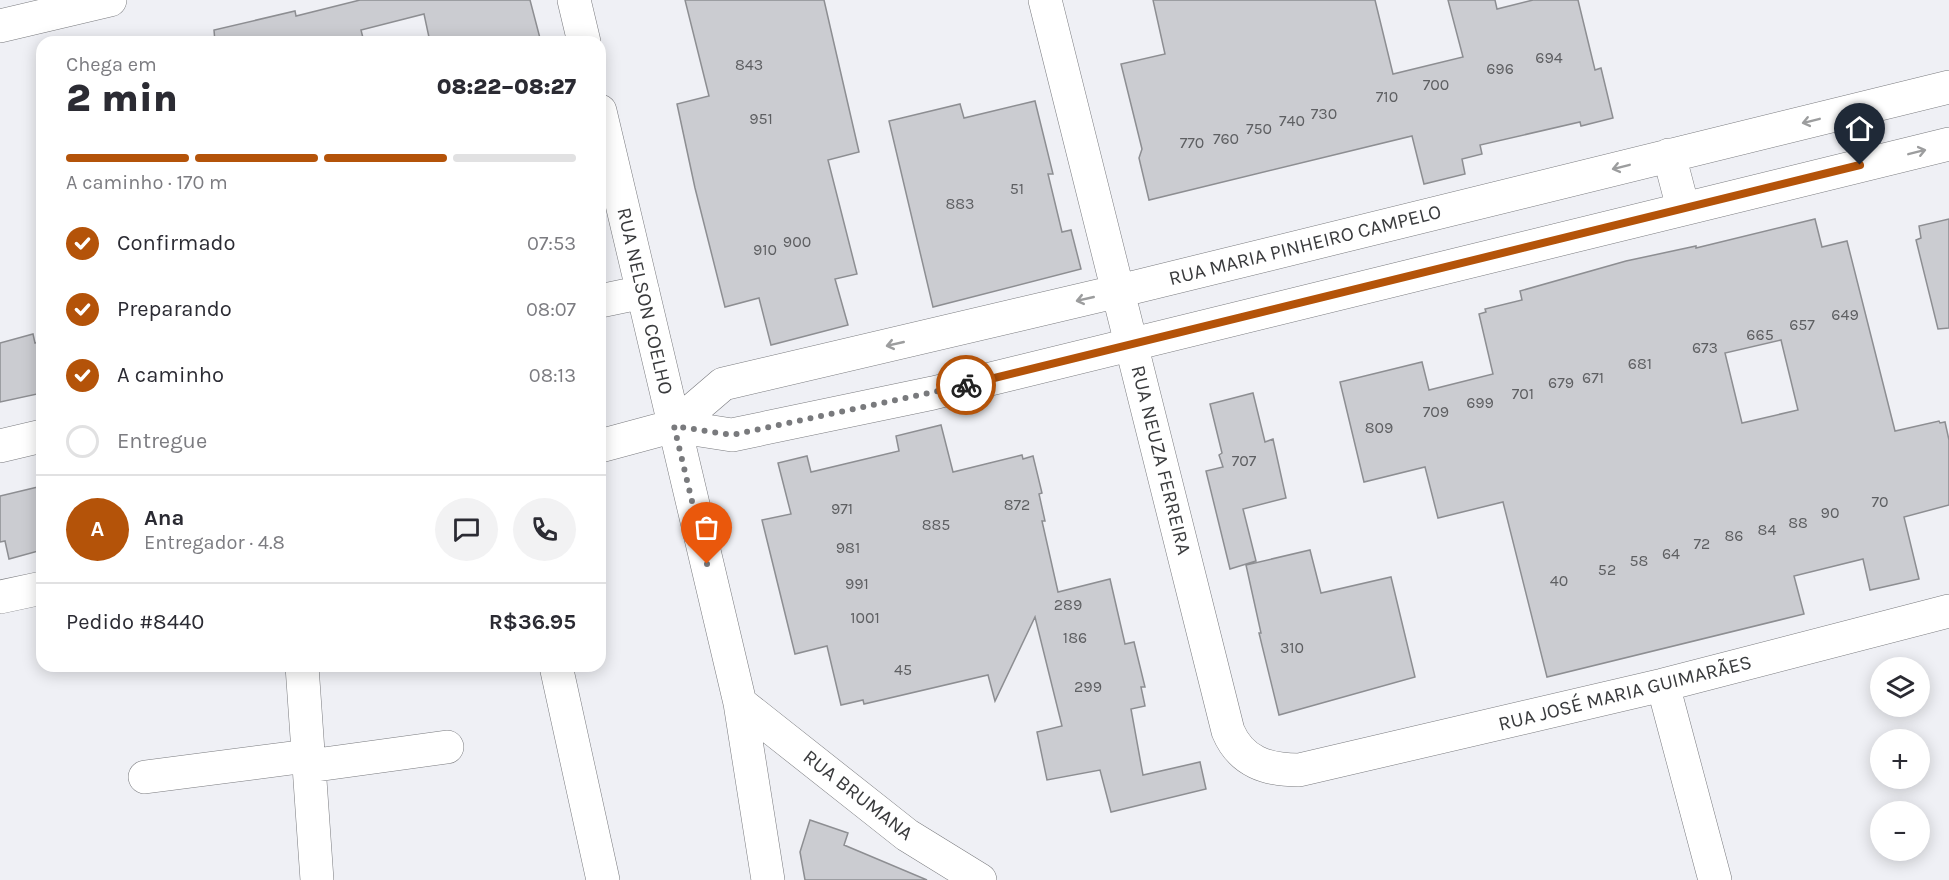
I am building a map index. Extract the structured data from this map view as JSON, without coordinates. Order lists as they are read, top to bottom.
{
  "streets": {
    "street": [
      "RUA MARIA PINHEIRO CAMPELO",
      "RUA NELSON COELHO",
      "RUA NEUZA FERREIRA",
      "RUA JOSÉ MARIA GUIMARÃES",
      "RUA BRUMANA"
    ]
  },
  "crossings": [
    ["RUA MARIA PINHEIRO CAMPELO", "RUA NELSON COELHO"],
    ["RUA MARIA PINHEIRO CAMPELO", "RUA NEUZA FERREIRA"],
    ["RUA NELSON COELHO", "RUA BRUMANA"],
    ["RUA NEUZA FERREIRA", "RUA JOSÉ MARIA GUIMARÃES"]
  ],
  "house_numbers": [
    "694",
    "843",
    "696",
    "700",
    "710",
    "730",
    "951",
    "740",
    "750",
    "760",
    "770",
    "51",
    "883",
    "900",
    "910",
    "649",
    "657",
    "665",
    "673",
    "681",
    "671",
    "679",
    "701",
    "699",
    "709",
    "809",
    "707",
    "70",
    "872",
    "971",
    "90",
    "88",
    "885",
    "84",
    "86",
    "72",
    "981",
    "64",
    "58",
    "52",
    "40",
    "991",
    "289",
    "1001",
    "186",
    "310",
    "45",
    "299"
  ],
  "page": {
    "heading": ["2 min", "Chega em", "08:22–08:27"],
    "panel": [
      "Ana",
      "Entregador · 4.8",
      "Pedido #8440",
      "R$36.95"
    ],
    "bar": "A caminho · 170 m",
    "list": [
      ["Confirmado", "07:53"],
      ["Preparando", "08:07"],
      ["A caminho", "08:13"],
      "Entregue"
    ],
    "round": "A",
    "map_buttons": ["+", "−"]
  }
}
